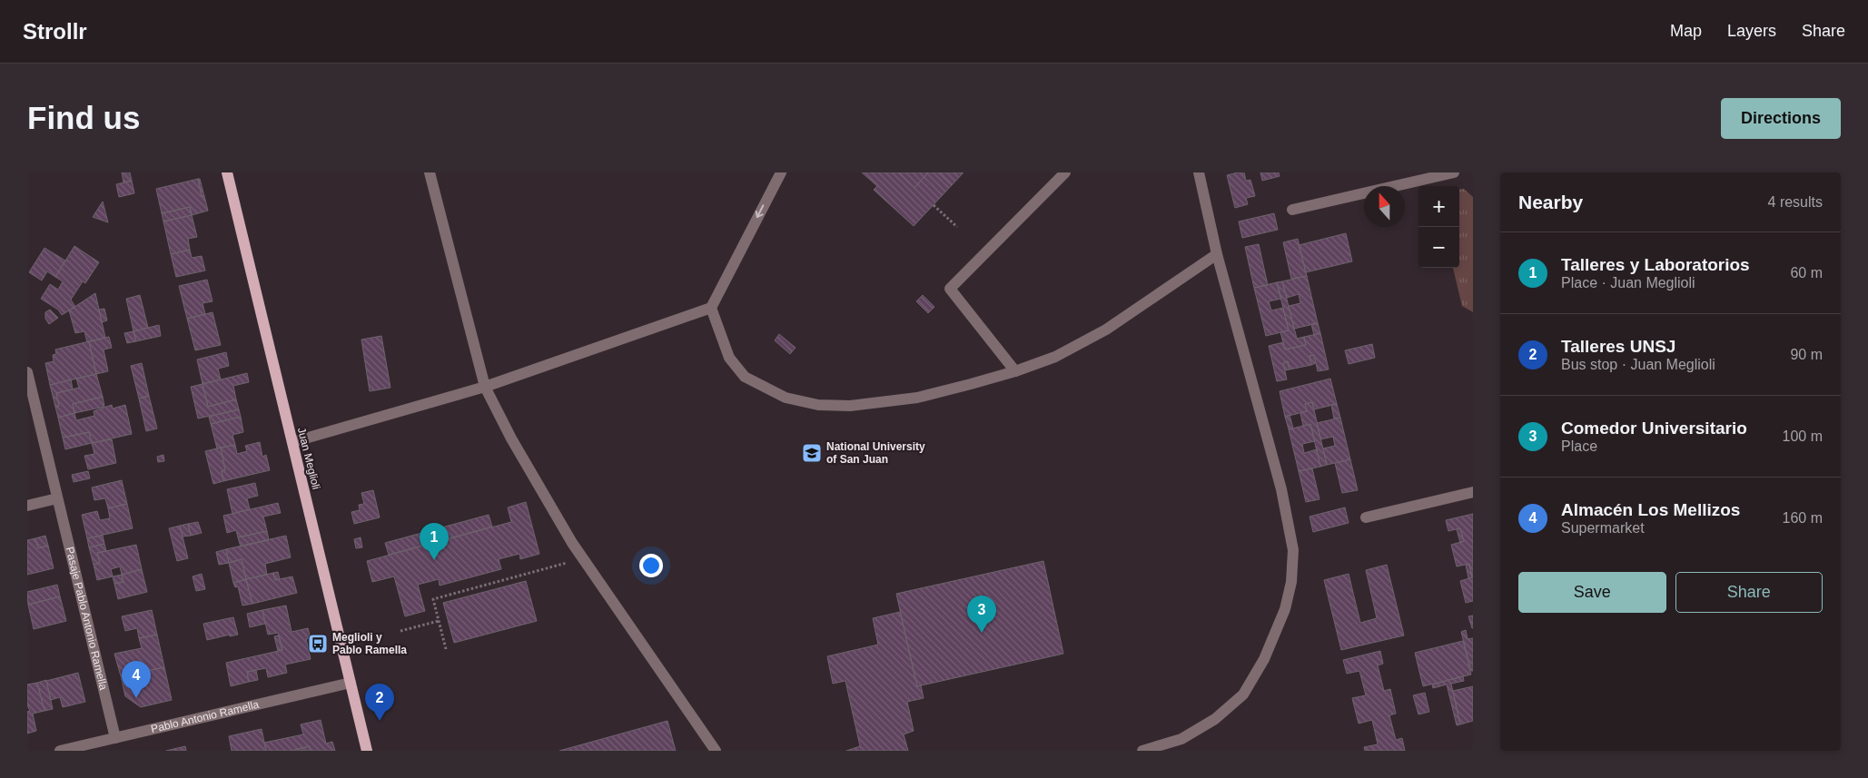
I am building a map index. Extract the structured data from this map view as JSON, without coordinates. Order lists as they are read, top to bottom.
{
  "streets": {
    "main road": ["Juan Meglioli"],
    "street": ["Pasaje Pablo Antonio Ramella", "Pablo Antonio Ramella"]
  },
  "crossings": [
    ["Juan Meglioli", "Pablo Antonio Ramella"],
    ["Pasaje Pablo Antonio Ramella", "Pablo Antonio Ramella"]
  ],
  "places": {
    "school or university": ["National University of San Juan"],
    "bus stop": ["Meglioli y Pablo Ramella"]
  },
  "north": "top",
  "page": {
    "header": "Strollr",
    "nav": ["Map", "Layers", "Share"],
    "buttons": [
      "Directions",
      ["Save", "Share"]
    ],
    "title": "Find us",
    "heading": ["Nearby", "4 results"],
    "map_buttons": ["+", "−"],
    "list": [
      {
        "mark": "1",
        "name": "Talleres y Laboratorios",
        "note": "Place · Juan Meglioli",
        "value": "60 m"
      },
      {
        "mark": "2",
        "name": "Talleres UNSJ",
        "note": "Bus stop · Juan Meglioli",
        "value": "90 m"
      },
      {
        "mark": "3",
        "name": "Comedor Universitario",
        "note": "Place",
        "value": "100 m"
      },
      {
        "mark": "4",
        "name": "Almacén Los Mellizos",
        "note": "Supermarket",
        "value": "160 m"
      }
    ],
    "pins": [
      "1",
      "3",
      "4",
      "2"
    ]
  }
}
